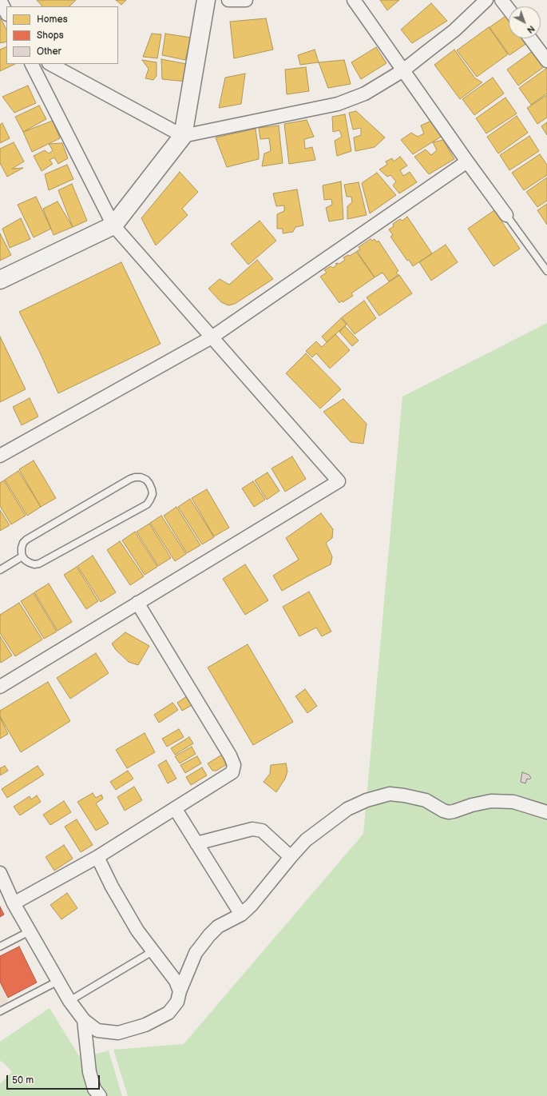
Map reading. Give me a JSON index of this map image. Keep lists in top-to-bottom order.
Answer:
{
  "legend": ["Homes", "Shops", "Other"],
  "scale_bar": "50 m",
  "north": "bottom right"
}
